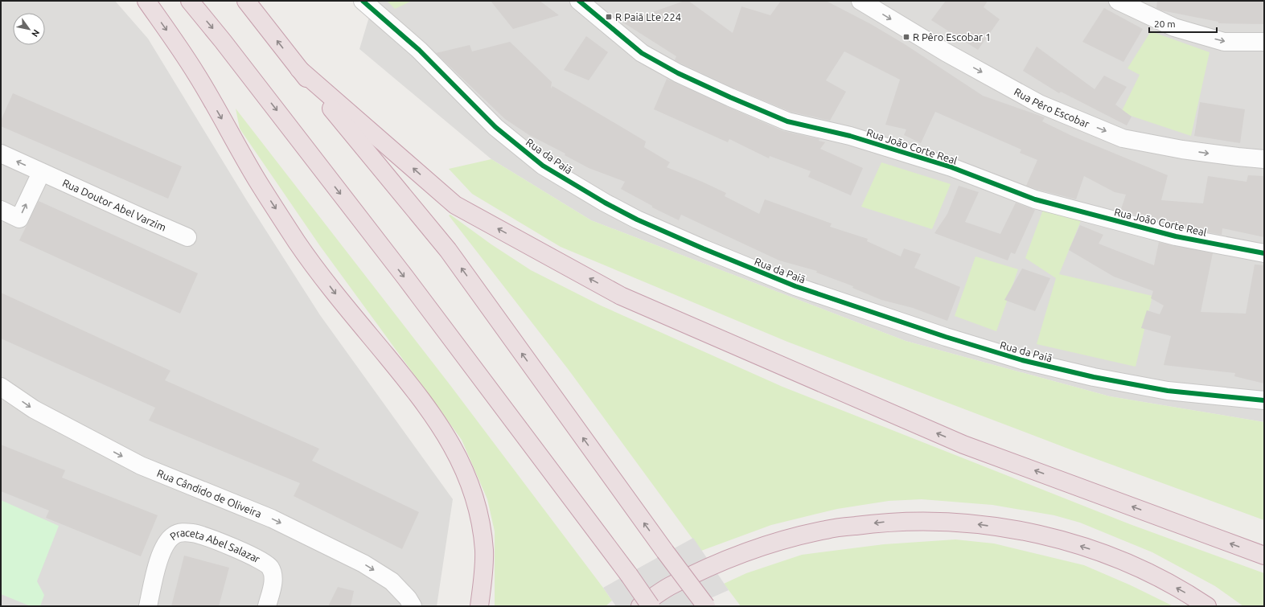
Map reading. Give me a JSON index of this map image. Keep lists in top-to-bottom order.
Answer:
{
  "streets": {
    "street": [
      "Rua Pêro Escobar",
      "Rua João Corte Real",
      "Rua da Paiã",
      "Rua Doutor Abel Varzim",
      "Rua Cândido de Oliveira",
      "Praceta Abel Salazar"
    ]
  },
  "one_way": ["Rua Cândido de Oliveira"],
  "places": {
    "transit": ["R Paiã Lte 224", "R Pêro Escobar 1"]
  },
  "scale_bar": "20 m",
  "north": "bottom right"
}
